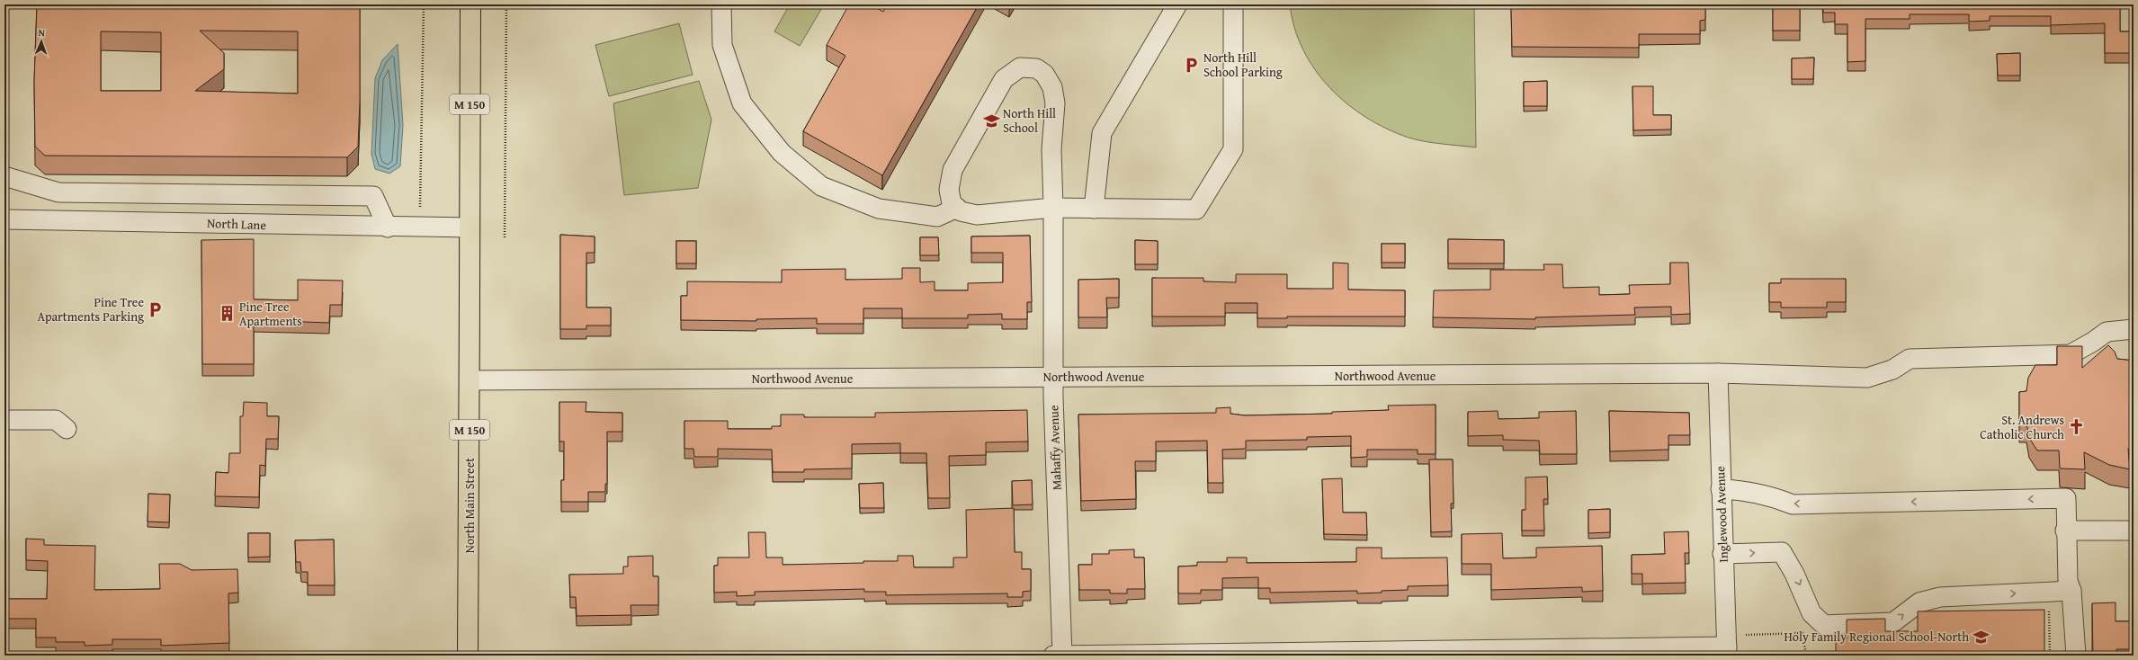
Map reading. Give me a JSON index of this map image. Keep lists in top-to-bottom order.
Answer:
{
  "streets": {
    "main road": ["M 150", "North Main Street"],
    "street": [
      "North Lane",
      "Northwood Avenue",
      "Mahaffy Avenue",
      "Inglewood Avenue"
    ]
  },
  "crossings": [
    ["North Lane", "North Main Street"],
    ["Northwood Avenue", "Mahaffy Avenue"],
    ["Northwood Avenue", "North Main Street"],
    ["Northwood Avenue", "Inglewood Avenue"]
  ],
  "places": {
    "parking": ["North Hill School Parking", "Pine Tree Apartments Parking"],
    "school or university": ["North Hill School", "Holy Family Regional School-North"],
    "building": ["Pine Tree Apartments"],
    "church": ["St. Andrews Catholic Church"]
  },
  "north": "top"
}
